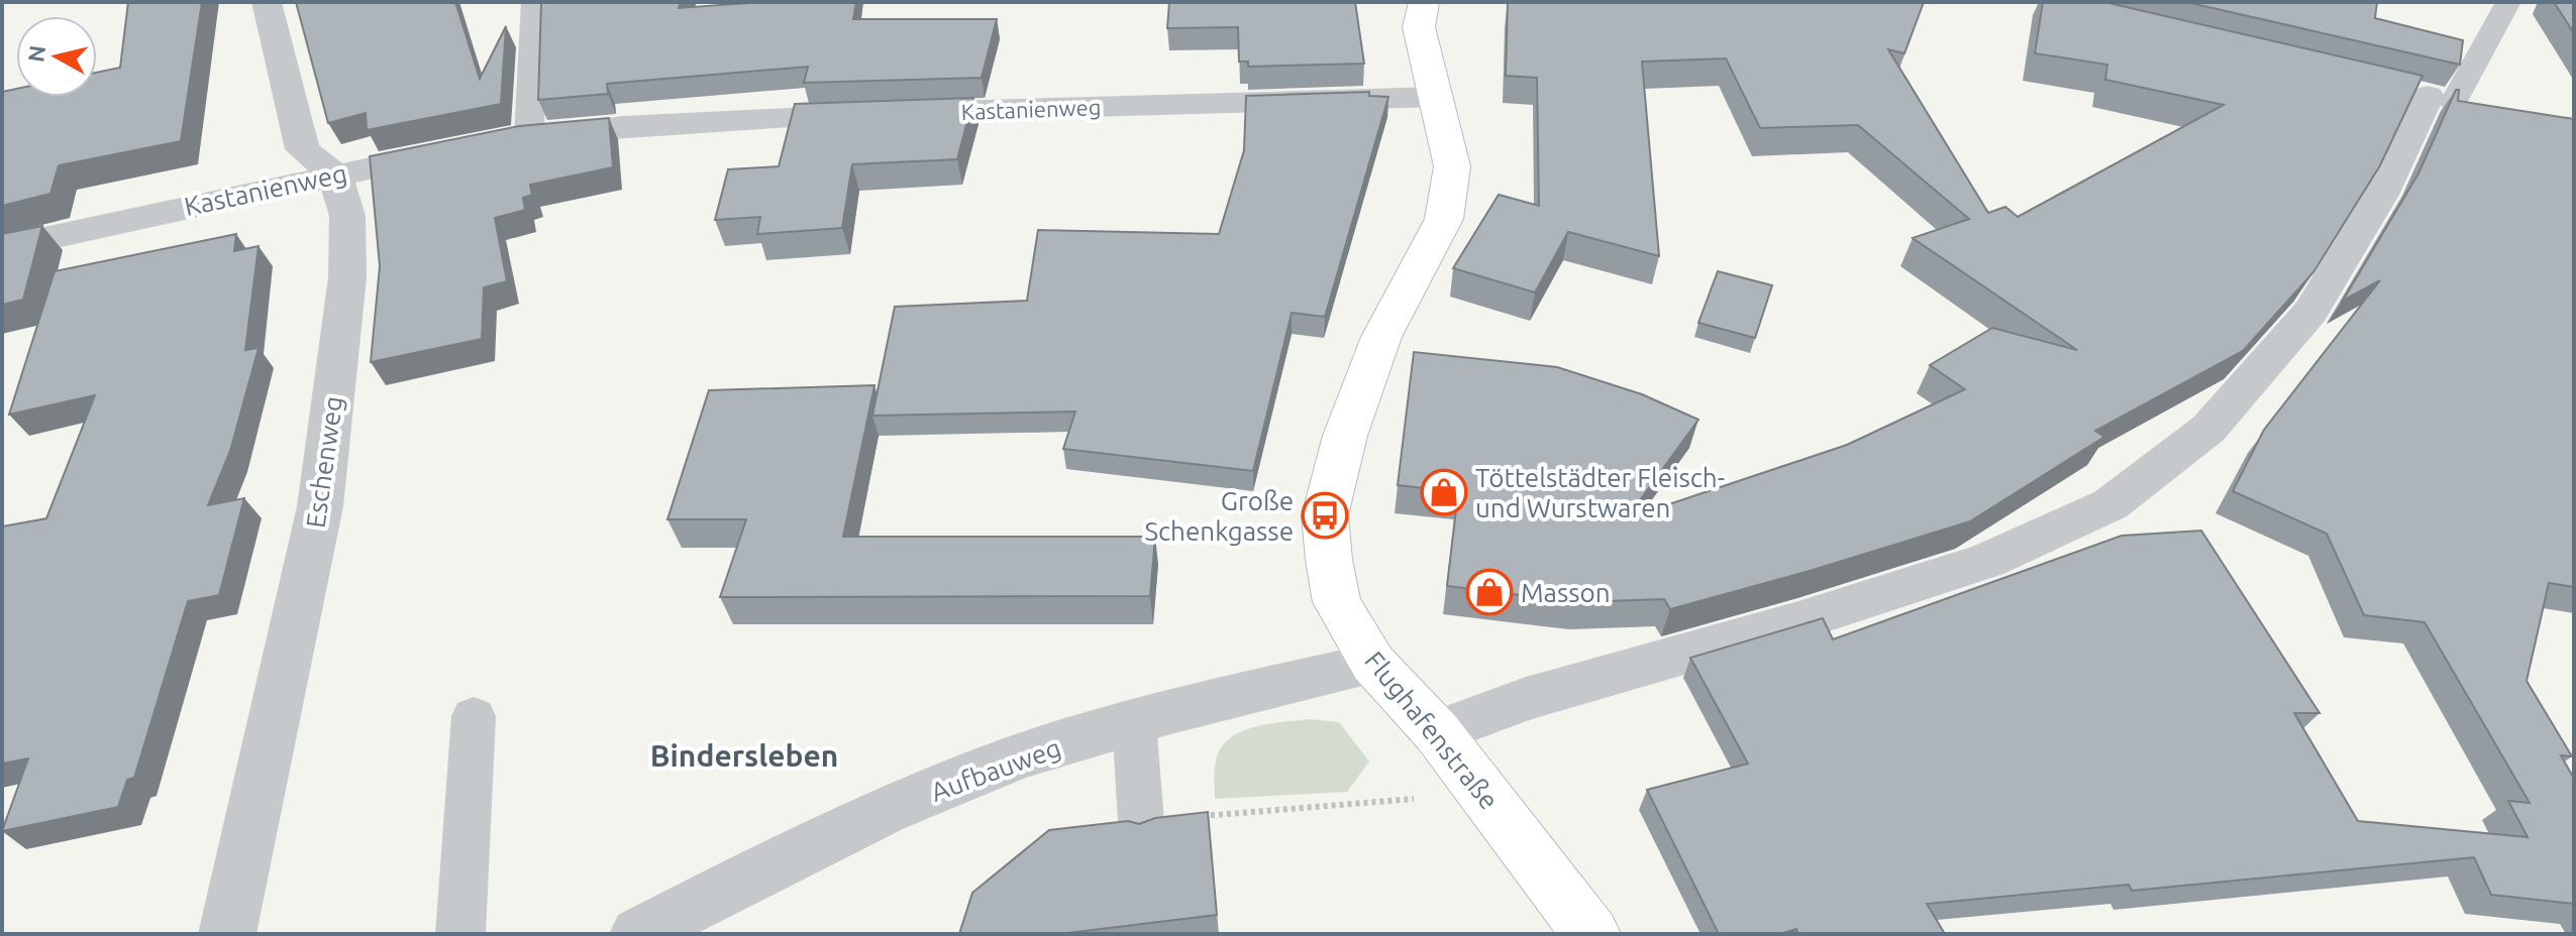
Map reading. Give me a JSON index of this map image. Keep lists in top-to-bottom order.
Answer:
{
  "streets": {
    "street": [
      "Kastanienweg",
      "Eschenweg",
      "Flughafenstraße",
      "Aufbauweg"
    ]
  },
  "crossings": [
    ["Kastanienweg", "Eschenweg"],
    ["Kastanienweg", "Flughafenstraße"],
    ["Flughafenstraße", "Aufbauweg"]
  ],
  "districts": ["Bindersleben"],
  "places": {
    "shop": ["Töttelstädter Fleisch- und Wurstwaren", "Masson"],
    "bus stop": ["Große Schenkgasse"]
  },
  "north": "left"
}
